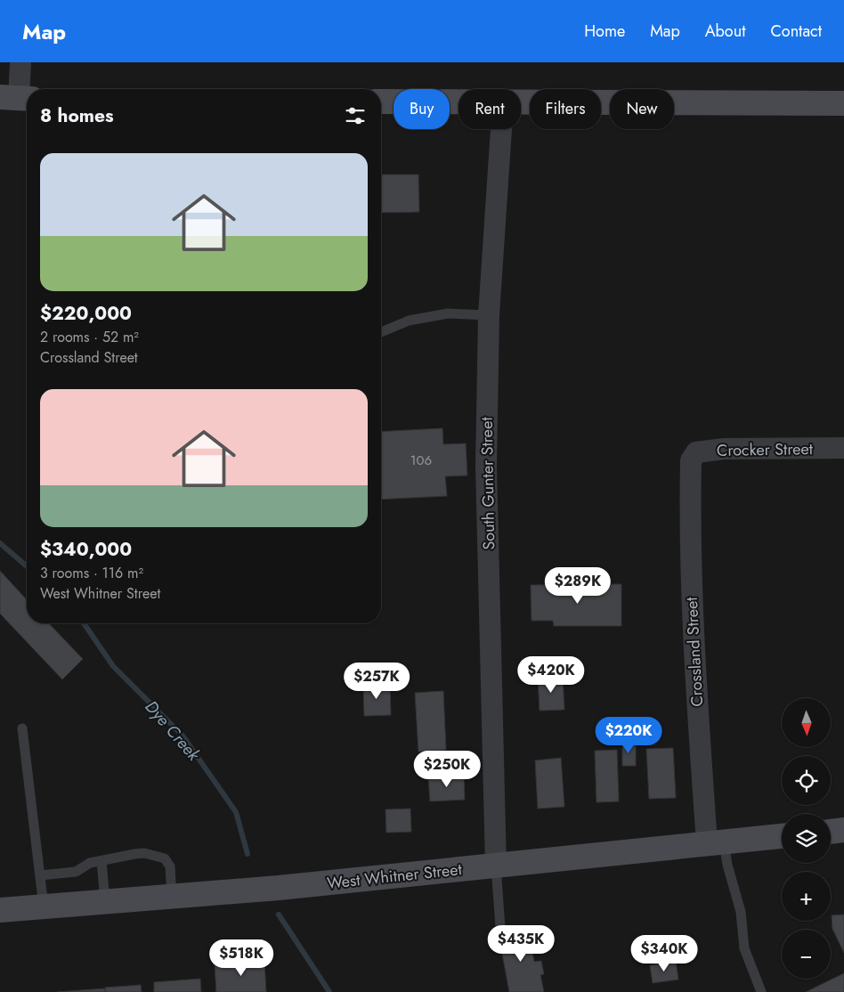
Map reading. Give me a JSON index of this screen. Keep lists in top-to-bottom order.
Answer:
{
  "streets": {
    "main road": ["West Whitner Street"],
    "street": ["Crocker Street", "South Gunter Street", "Crossland Street"]
  },
  "crossings": [
    ["Crocker Street", "Crossland Street"],
    ["South Gunter Street", "West Whitner Street"],
    ["Crossland Street", "West Whitner Street"]
  ],
  "water": ["Dye Creek"],
  "house_numbers": ["106"],
  "north": "bottom",
  "page": {
    "header": "Map",
    "nav": [
      "Home",
      "Map",
      "About",
      "Contact"
    ],
    "chip": [
      "Buy",
      "Rent",
      "Filters",
      "New"
    ],
    "heading": "8 homes",
    "list": [
      {
        "name": "$220,000",
        "note": "2 rooms · 52 m² · Crossland Street"
      },
      {
        "name": "$340,000",
        "note": "3 rooms · 116 m² · West Whitner Street"
      }
    ],
    "price": [
      "$289K",
      "$420K",
      "$257K",
      "$220K",
      "$250K",
      "$435K",
      "$340K",
      "$518K"
    ],
    "map_buttons": ["+", "−"]
  }
}
